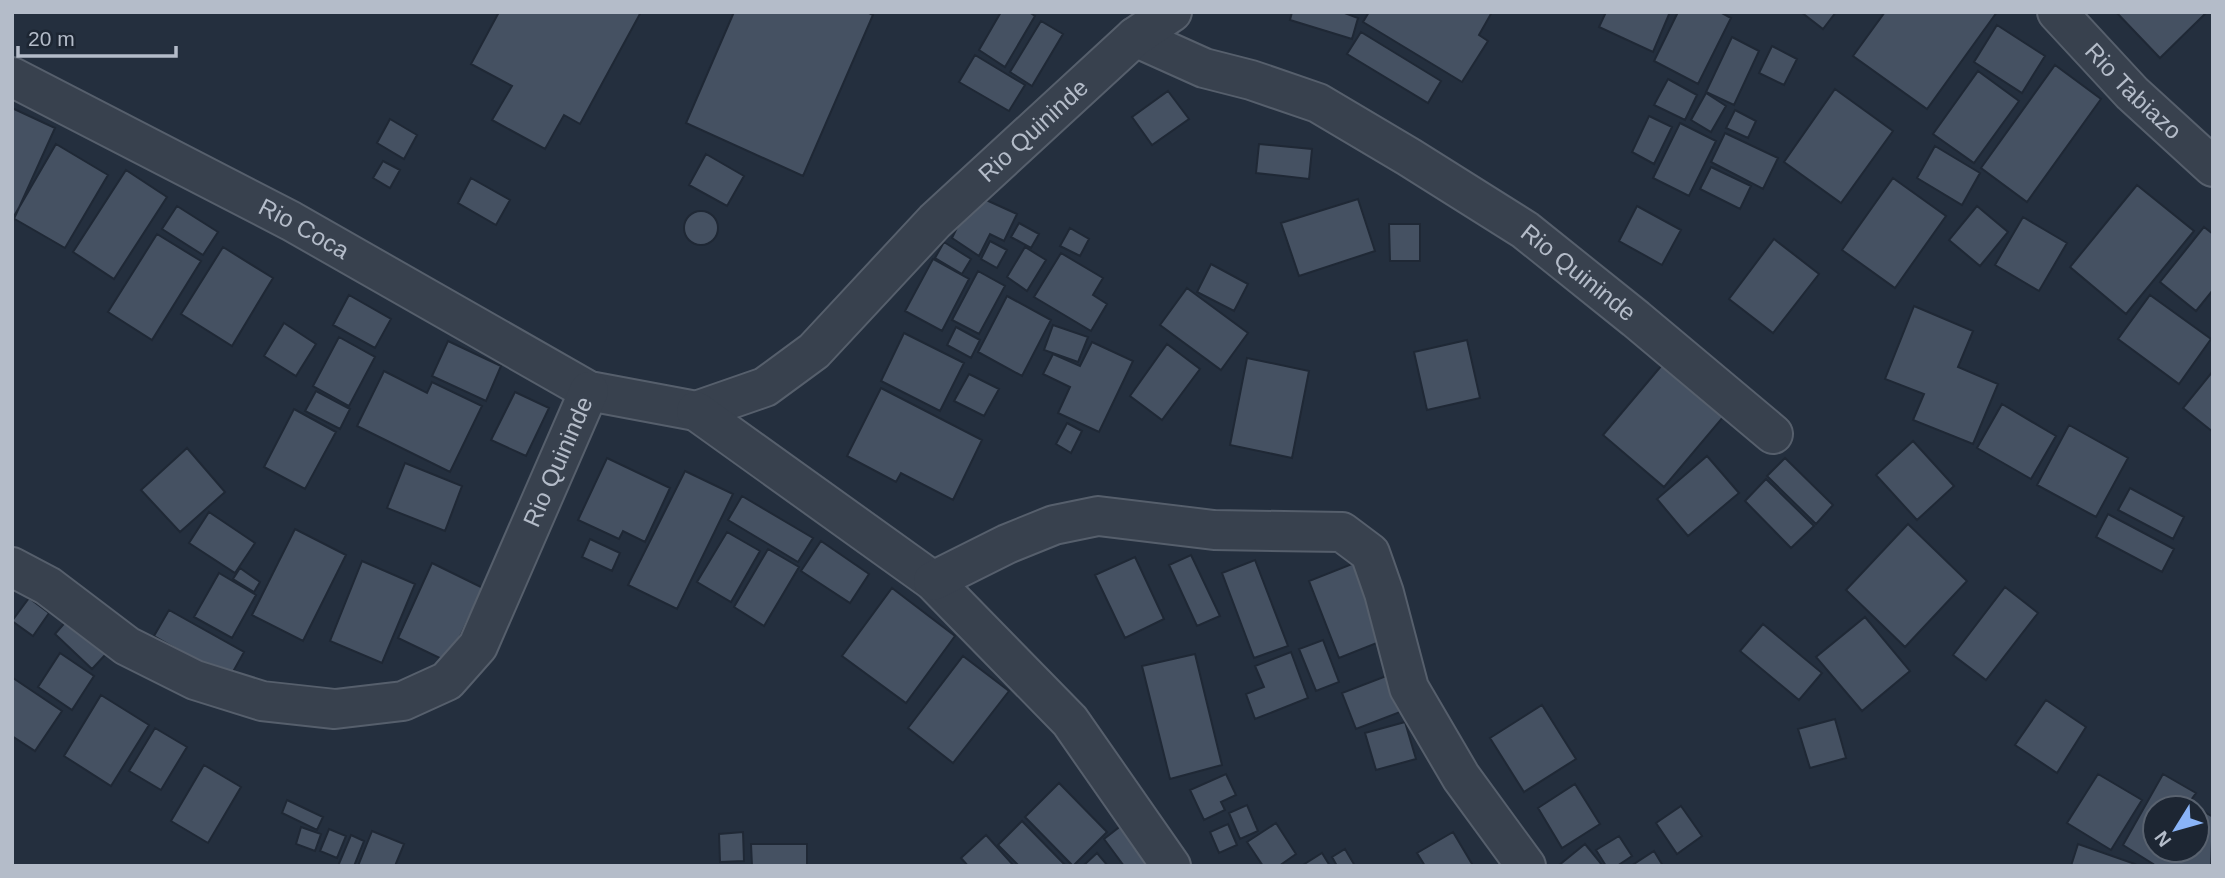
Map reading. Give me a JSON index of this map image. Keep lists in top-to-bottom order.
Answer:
{
  "streets": {
    "street": ["Rio Tabiazo", "Rio Quininde", "Rio Coca"]
  },
  "crossings": [
    ["Rio Quininde", "Rio Coca"]
  ],
  "scale_bar": "20 m",
  "north": "bottom left"
}
